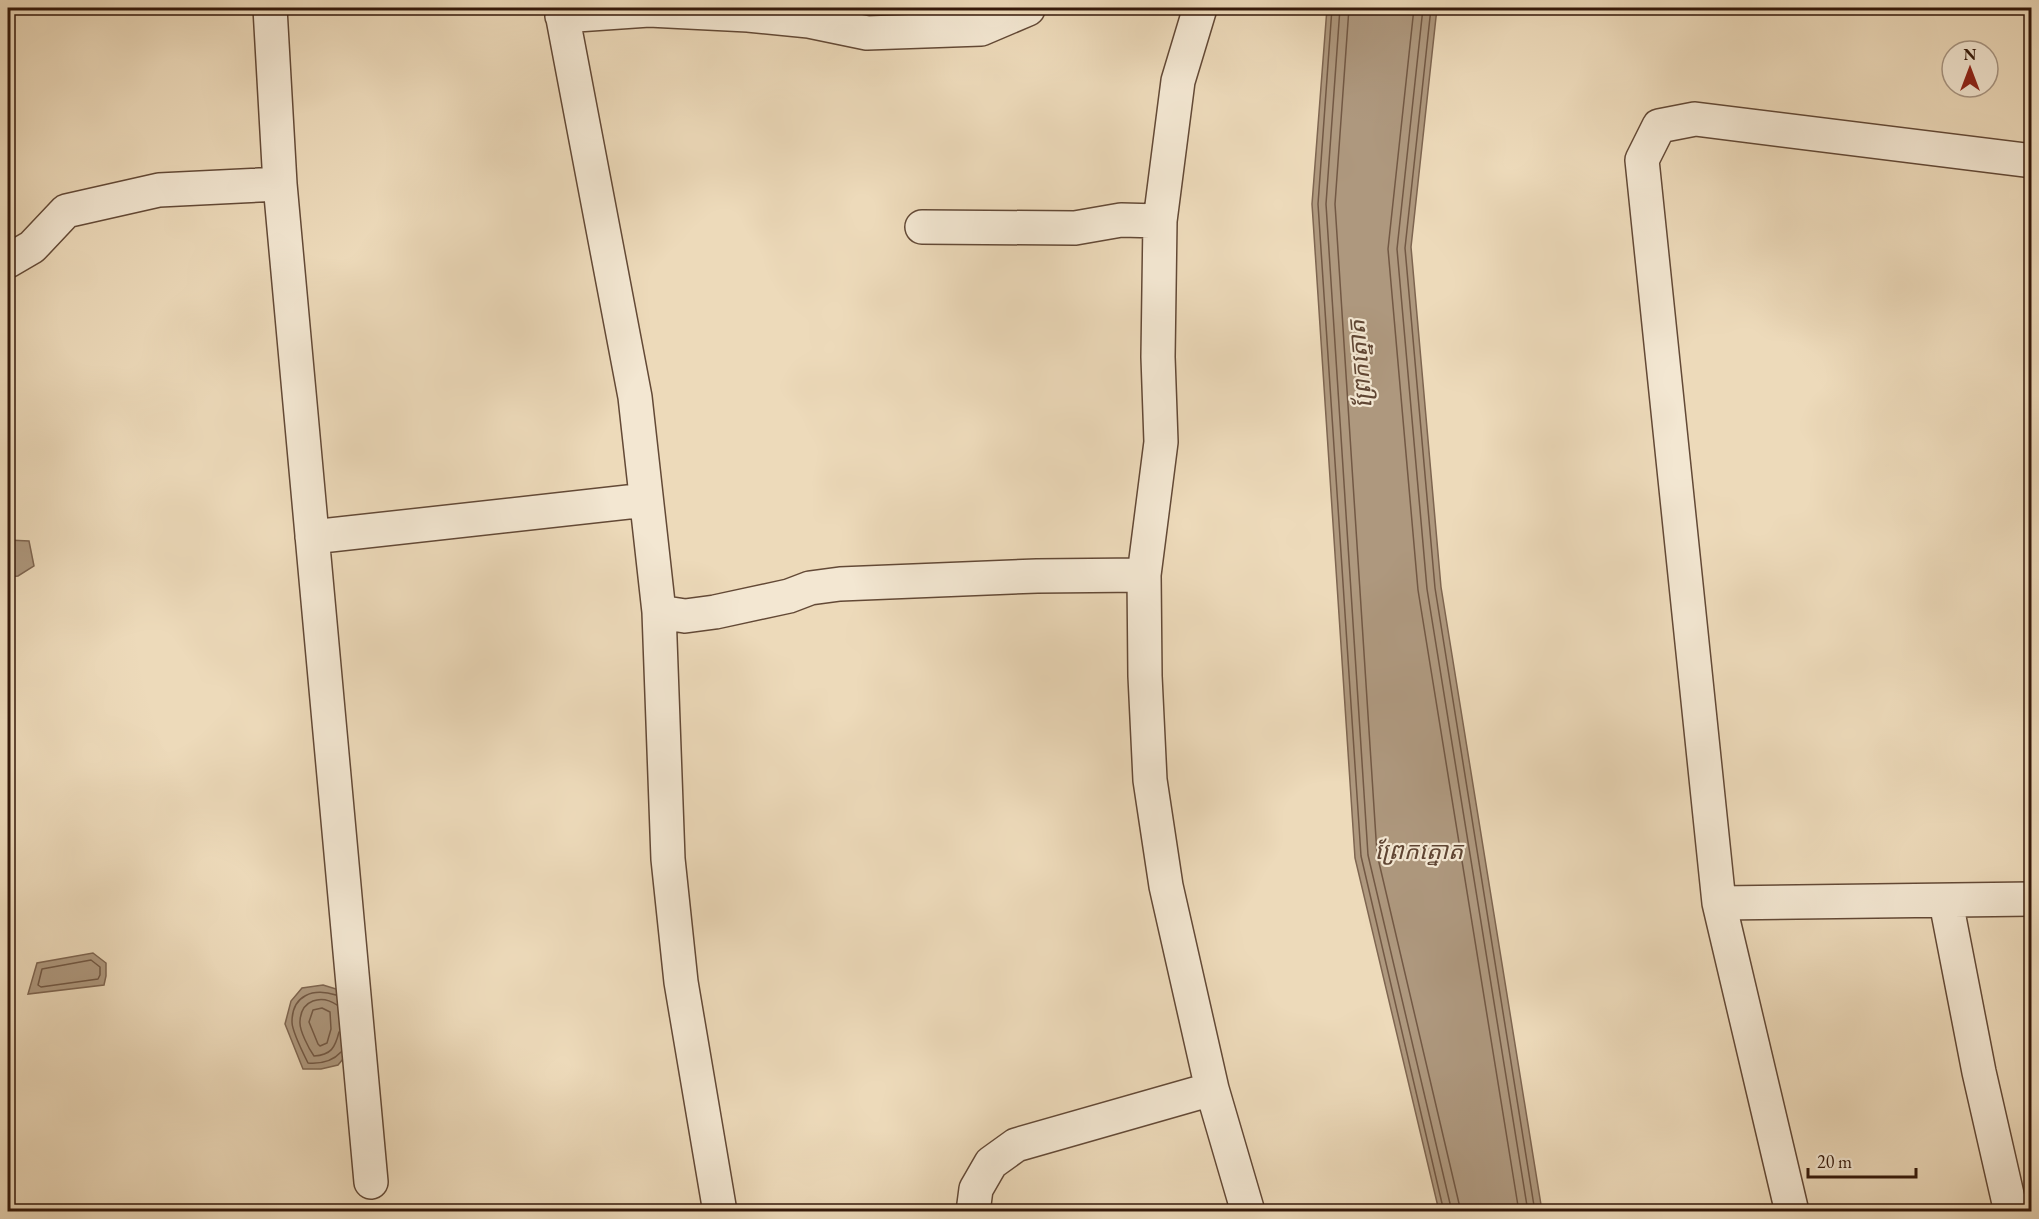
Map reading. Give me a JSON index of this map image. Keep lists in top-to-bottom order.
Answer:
{
  "water": ["ព្រែកត្នោត"],
  "scale_bar": "20 m",
  "north": "top"
}
